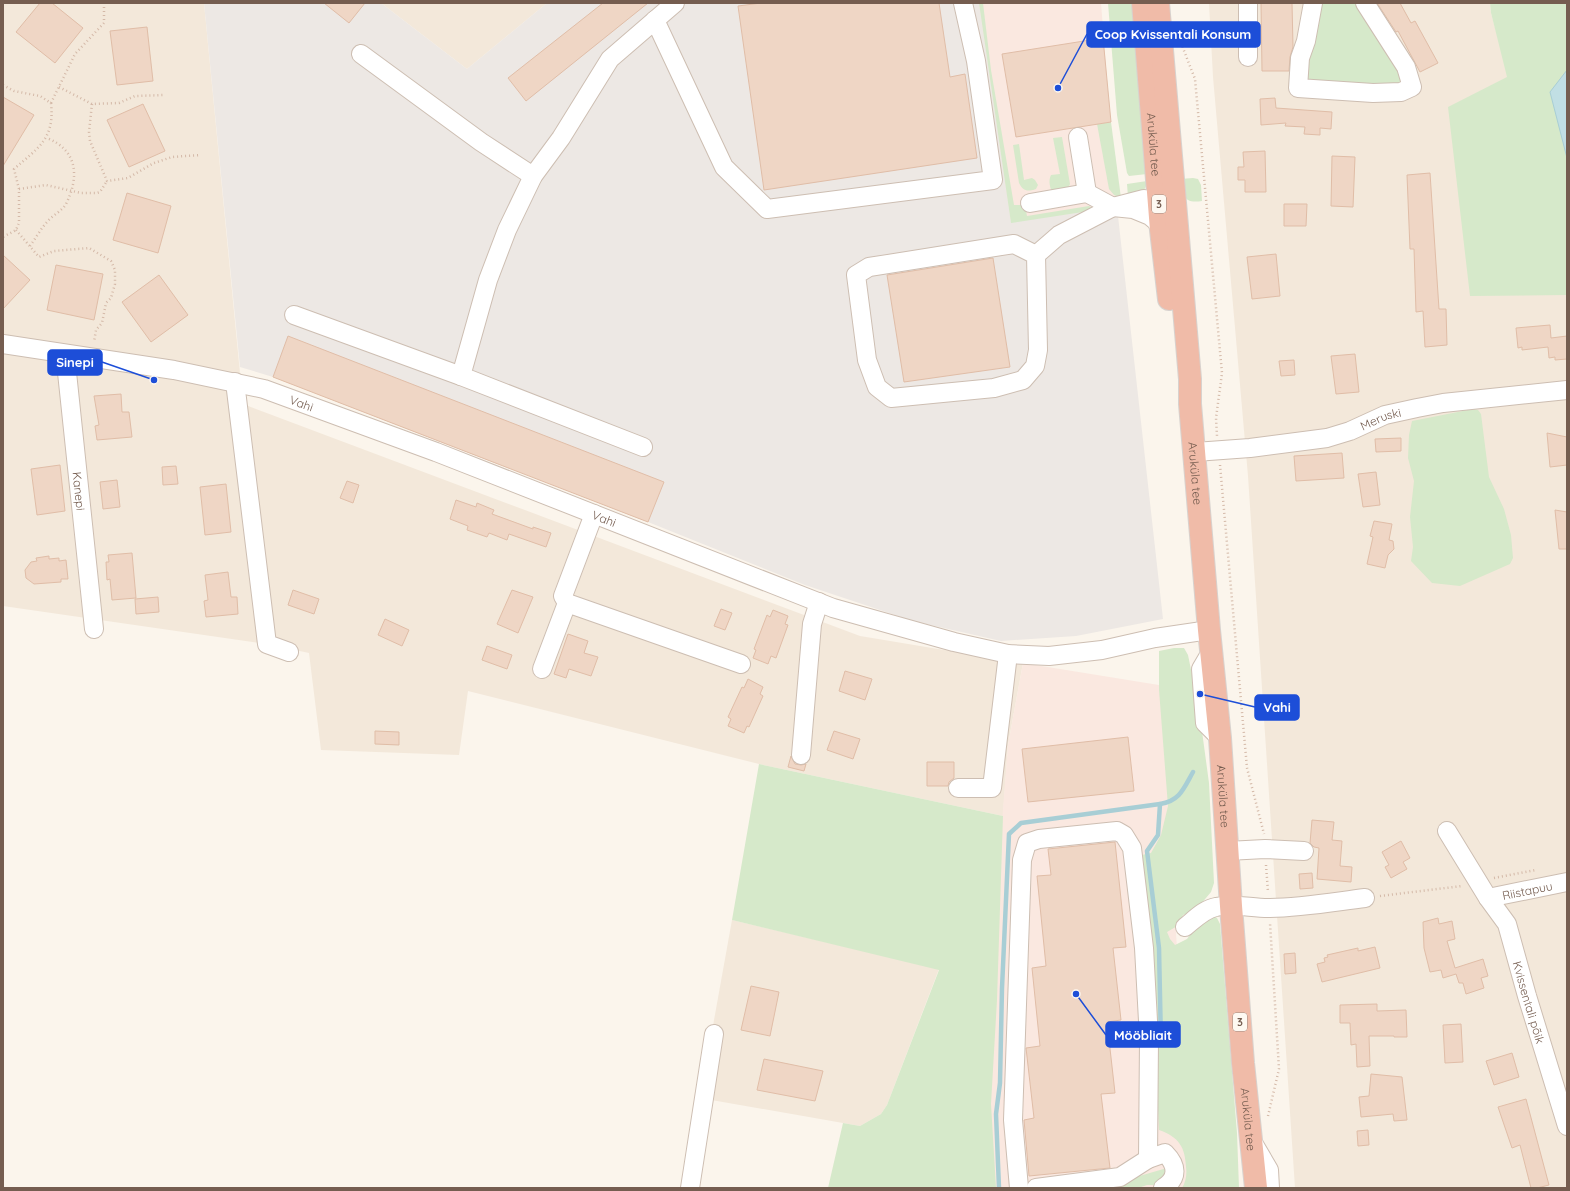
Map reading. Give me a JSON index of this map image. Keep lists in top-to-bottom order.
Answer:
{
  "streets": {
    "highway": ["Aruküla tee", "3"],
    "street": [
      "Vahi",
      "Meruski",
      "Kanepi",
      "Riistapuu",
      "Kvissentali põik"
    ]
  },
  "crossings": [
    ["Aruküla tee", "Vahi"],
    ["Aruküla tee", "Meruski"],
    ["Vahi", "Kanepi"],
    ["Riistapuu", "Kvissentali põik"]
  ],
  "places": [
    "Coop Kvissentali Konsum",
    "Sinepi",
    "Vahi",
    "Mööbliait"
  ]
}
